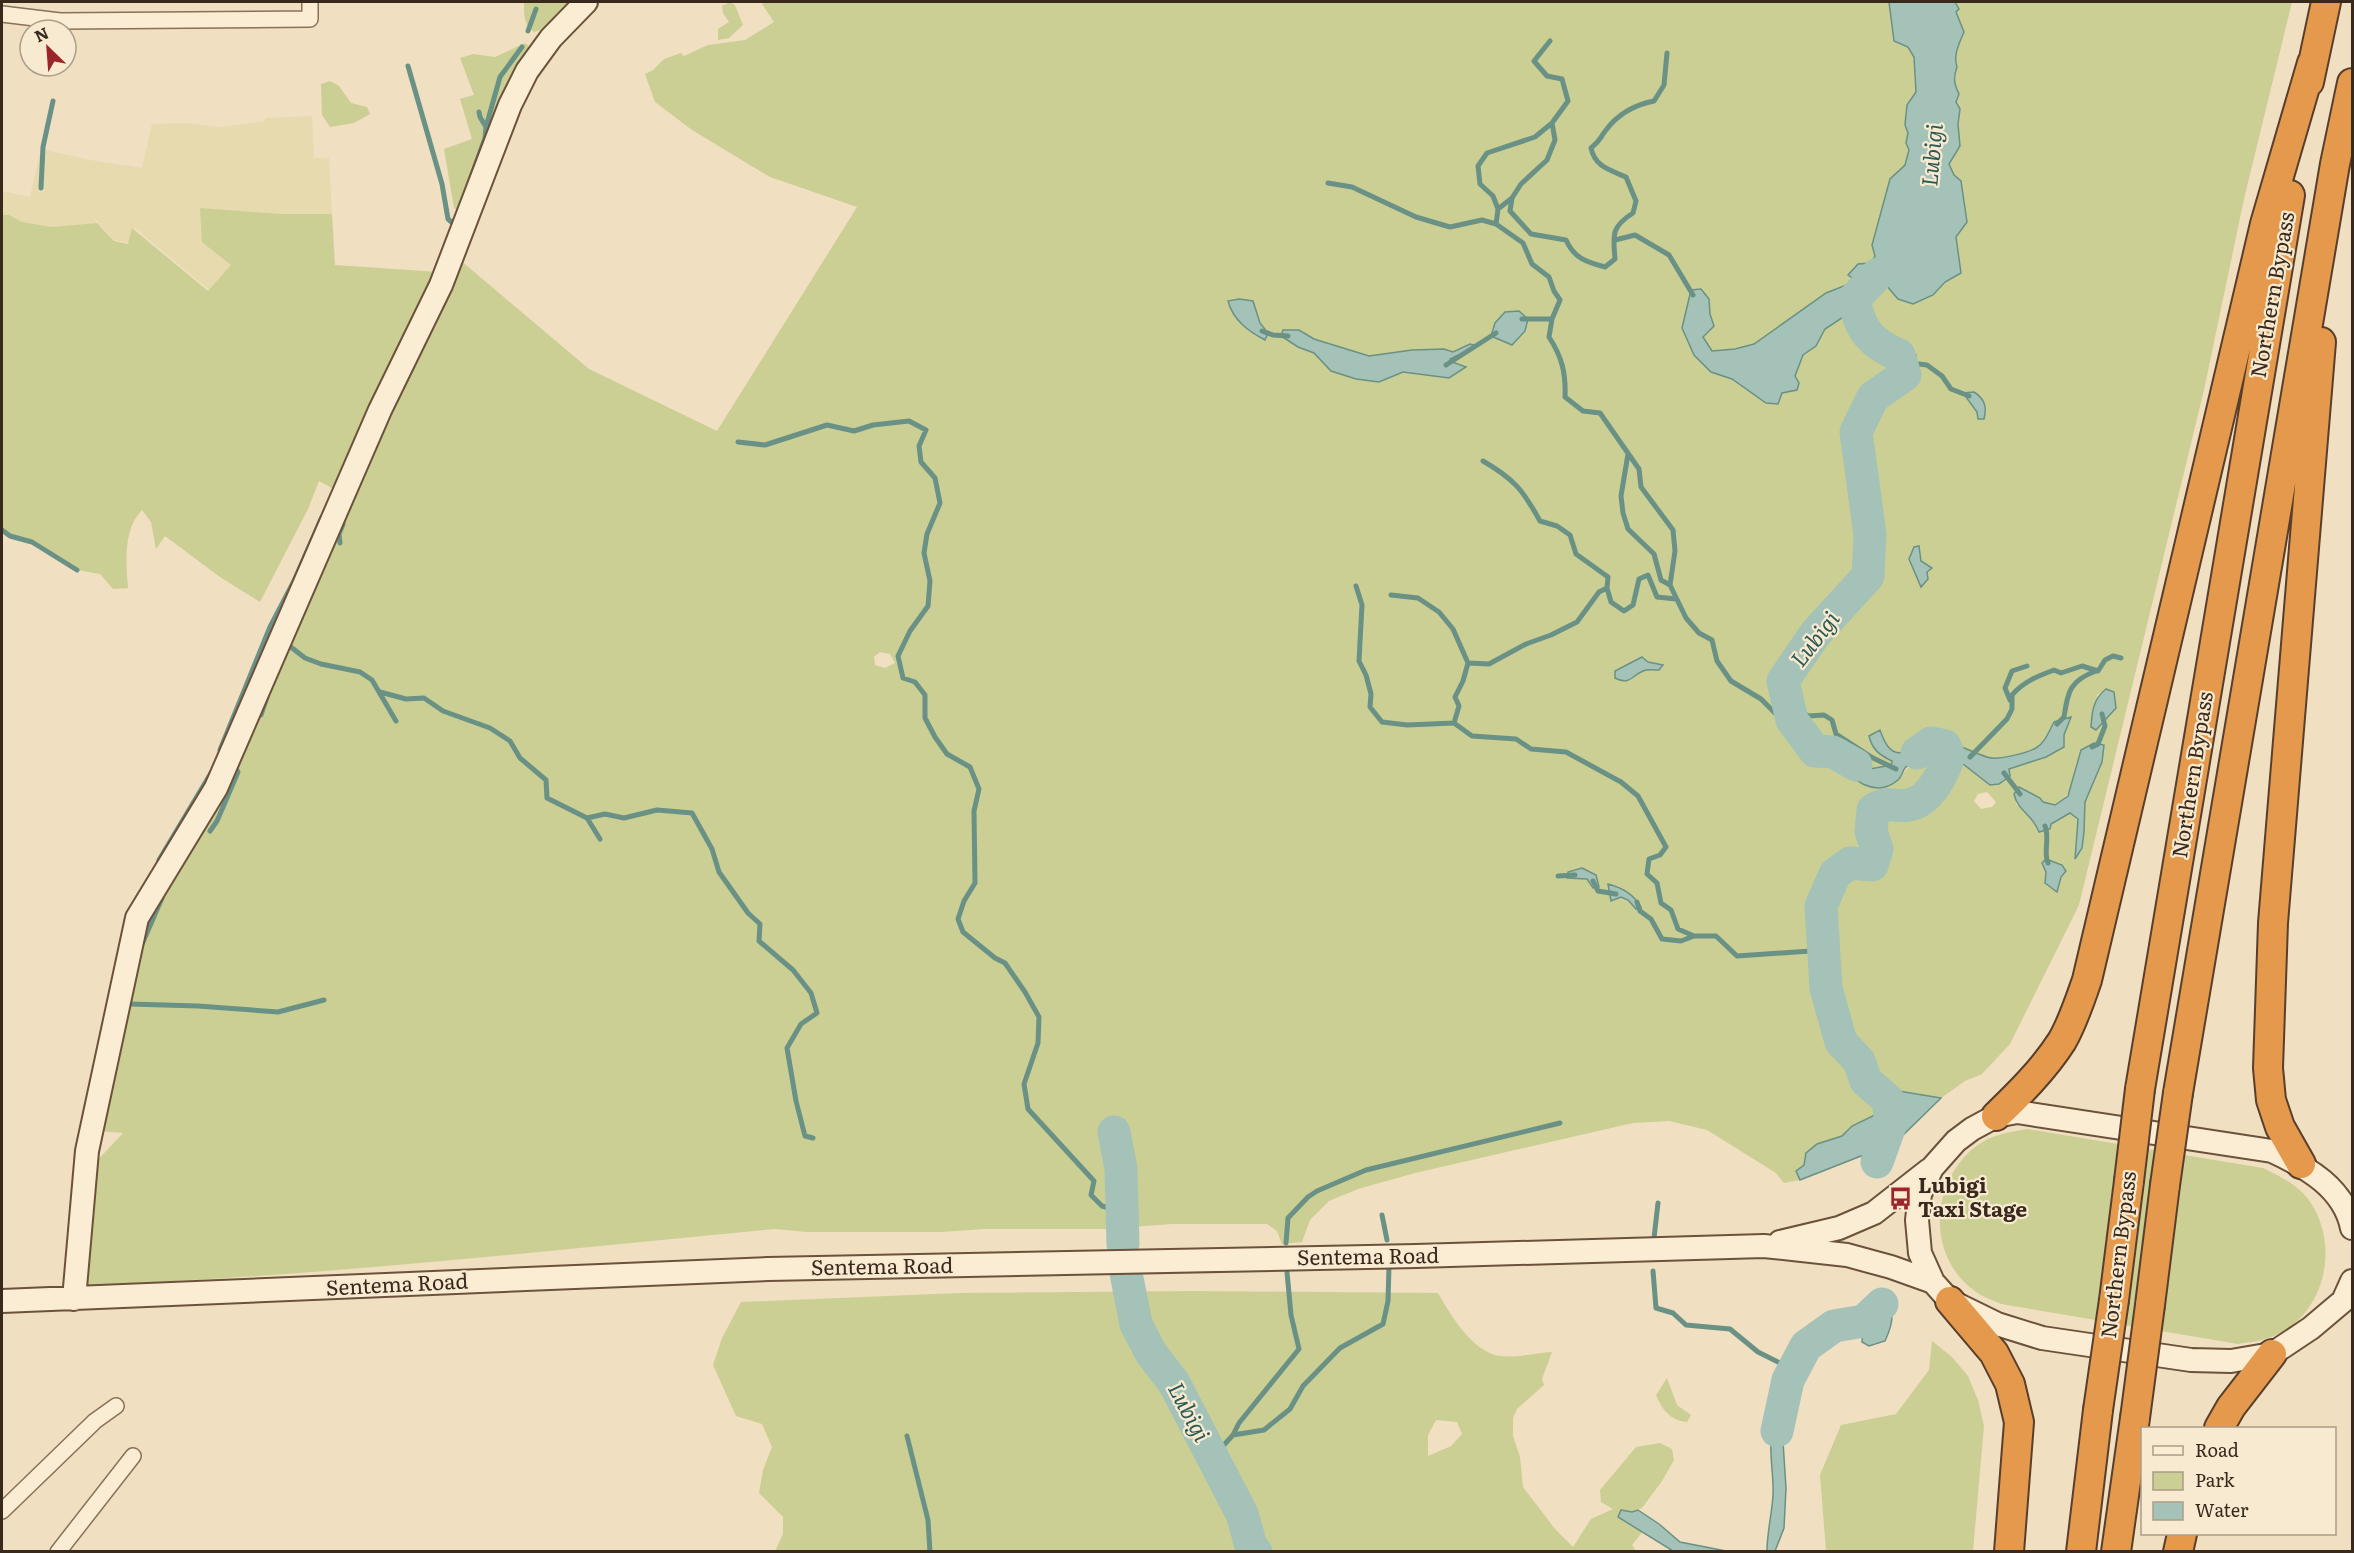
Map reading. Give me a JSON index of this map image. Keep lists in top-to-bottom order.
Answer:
{
  "streets": {
    "highway": ["Northern Bypass"],
    "main road": ["Sentema Road"]
  },
  "water": ["Lubigi"],
  "places": {
    "bus stop": ["Lubigi Taxi Stage"]
  },
  "legend": ["Road", "Park", "Water"],
  "north": "top left"
}
